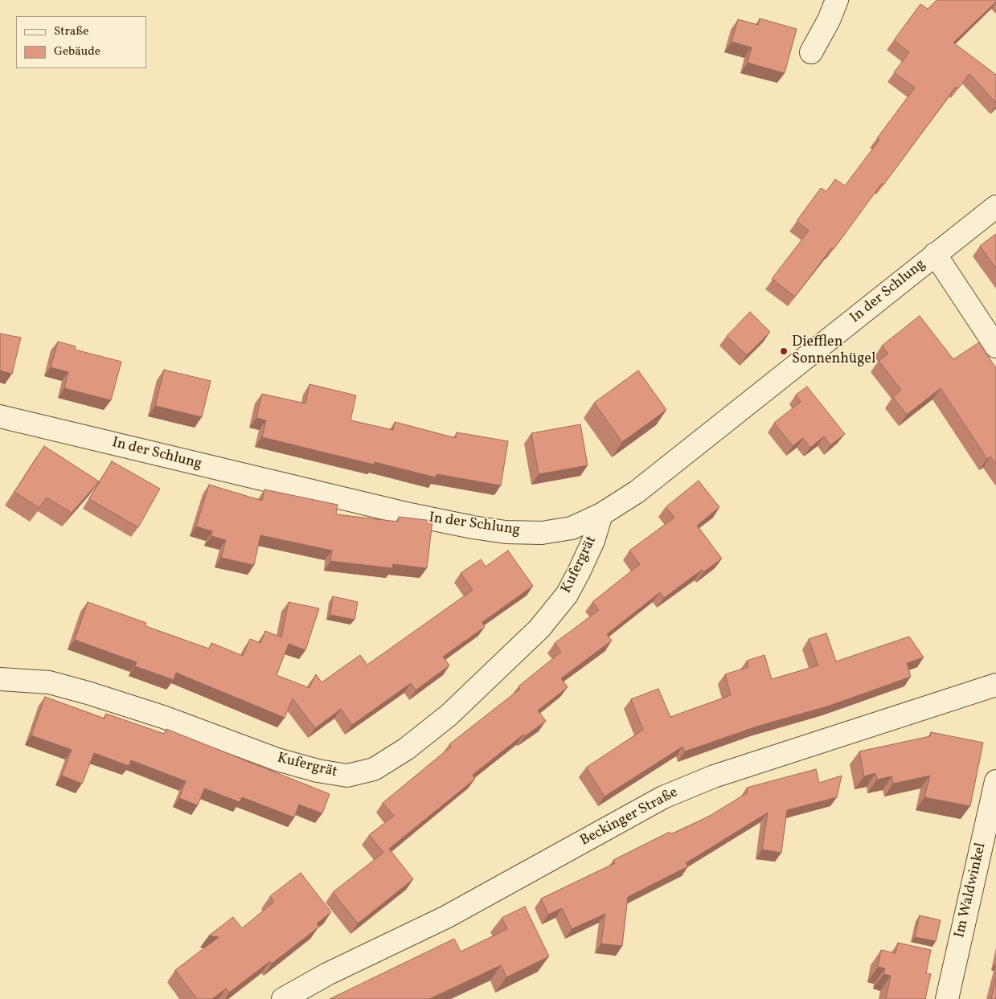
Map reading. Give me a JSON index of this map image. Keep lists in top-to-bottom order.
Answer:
{
  "streets": {
    "street": [
      "In der Schlung",
      "Kufergrät",
      "Beckinger Straße",
      "Im Waldwinkel"
    ]
  },
  "crossings": [
    ["In der Schlung", "Kufergrät"]
  ],
  "places": ["Diefflen Sonnenhügel"],
  "legend": ["Straße", "Gebäude"]
}
